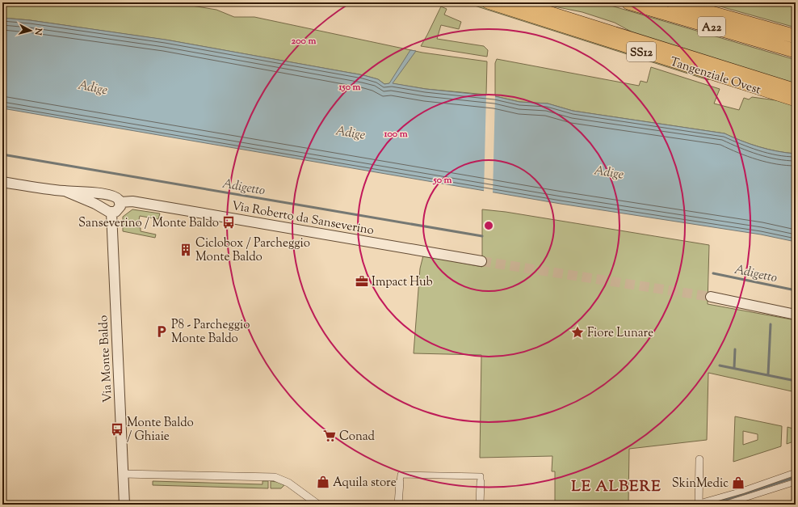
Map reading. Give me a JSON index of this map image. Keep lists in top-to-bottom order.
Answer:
{
  "streets": {
    "highway": ["A22", "SS12", "Tangenziale Ovest"],
    "street": ["Via Roberto da Sanseverino", "Via Monte Baldo"]
  },
  "crossings": [
    ["Via Roberto da Sanseverino", "Via Monte Baldo"]
  ],
  "districts": ["LE ALBERE"],
  "water": ["Adige", "Adigetto"],
  "places": {
    "bus stop": ["Sanseverino / Monte Baldo", "Monte Baldo / Ghiaie"],
    "building": ["Ciclobox / Parcheggio Monte Baldo"],
    "office": ["Impact Hub"],
    "parking": ["P8 - Parcheggio Monte Baldo"],
    "place": ["Fiore Lunare"],
    "supermarket": ["Conad"],
    "shop": ["Aquila store", "SkinMedic"]
  },
  "north": "right",
  "rings": [
    "200 m",
    "150 m",
    "100 m",
    "50 m"
  ]
}
